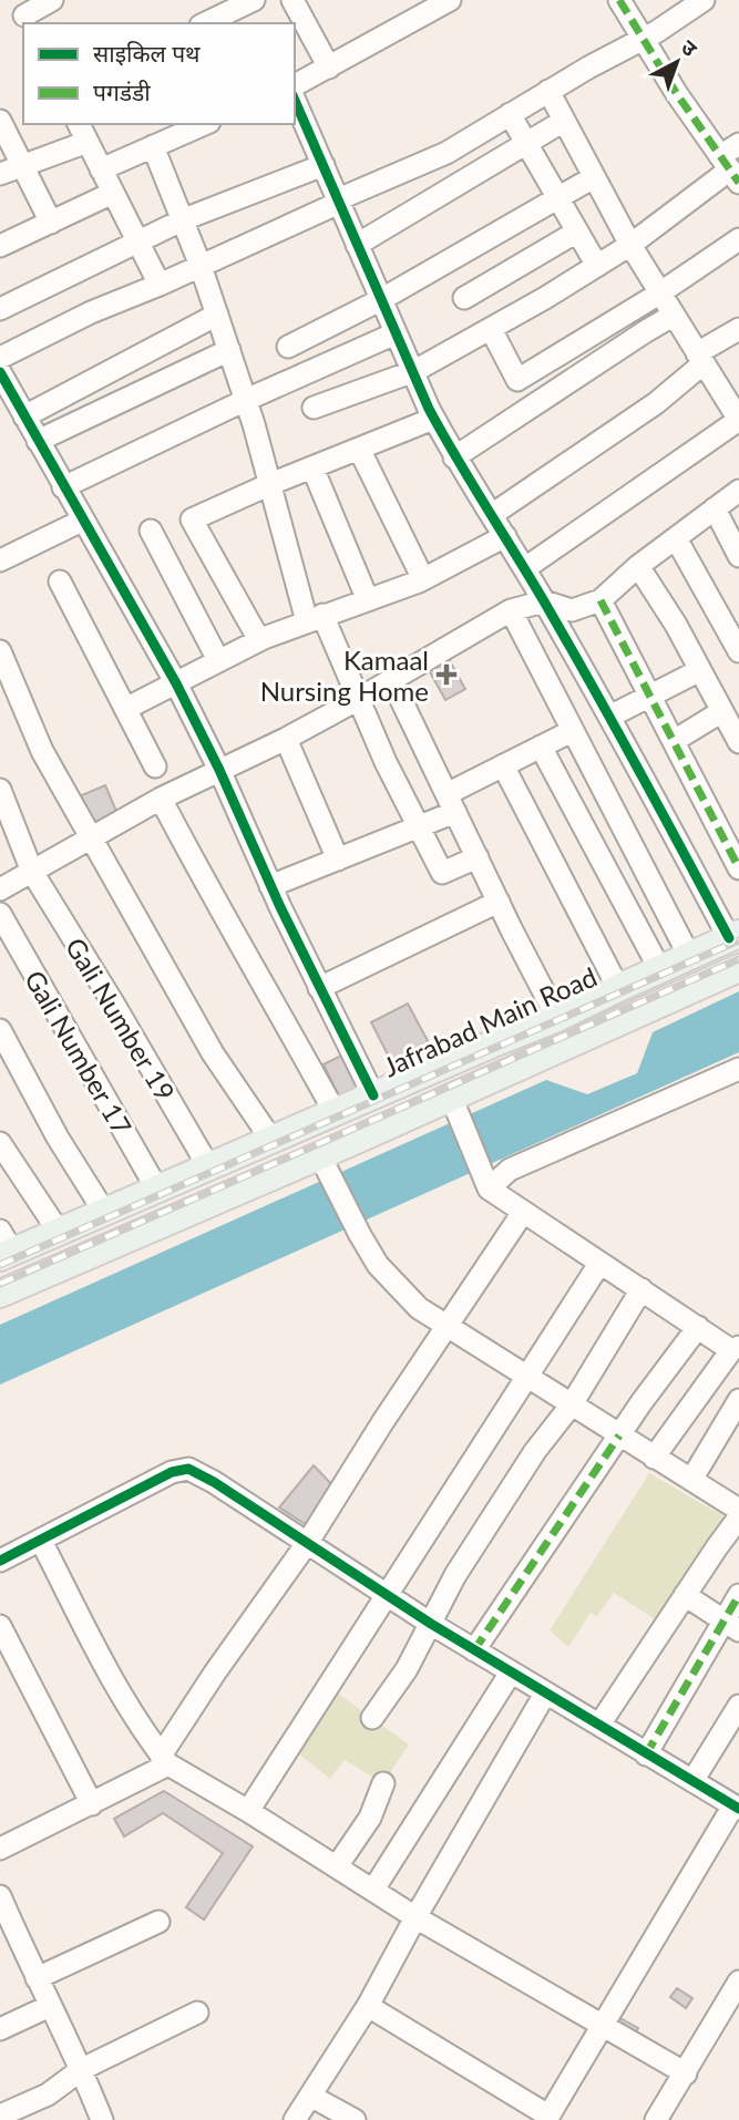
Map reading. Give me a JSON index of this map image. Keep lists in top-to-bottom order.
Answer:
{
  "streets": {
    "main road": ["Jafrabad Main Road"],
    "street": ["Gali Number 19", "Gali Number 17"]
  },
  "crossings": [
    ["Gali Number 19", "Jafrabad Main Road"],
    ["Jafrabad Main Road", "Gali Number 17"]
  ],
  "places": {
    "health": ["Kamaal Nursing Home"]
  },
  "legend": ["साइकिल पथ", "पगडंडी"],
  "north": "top right"
}
